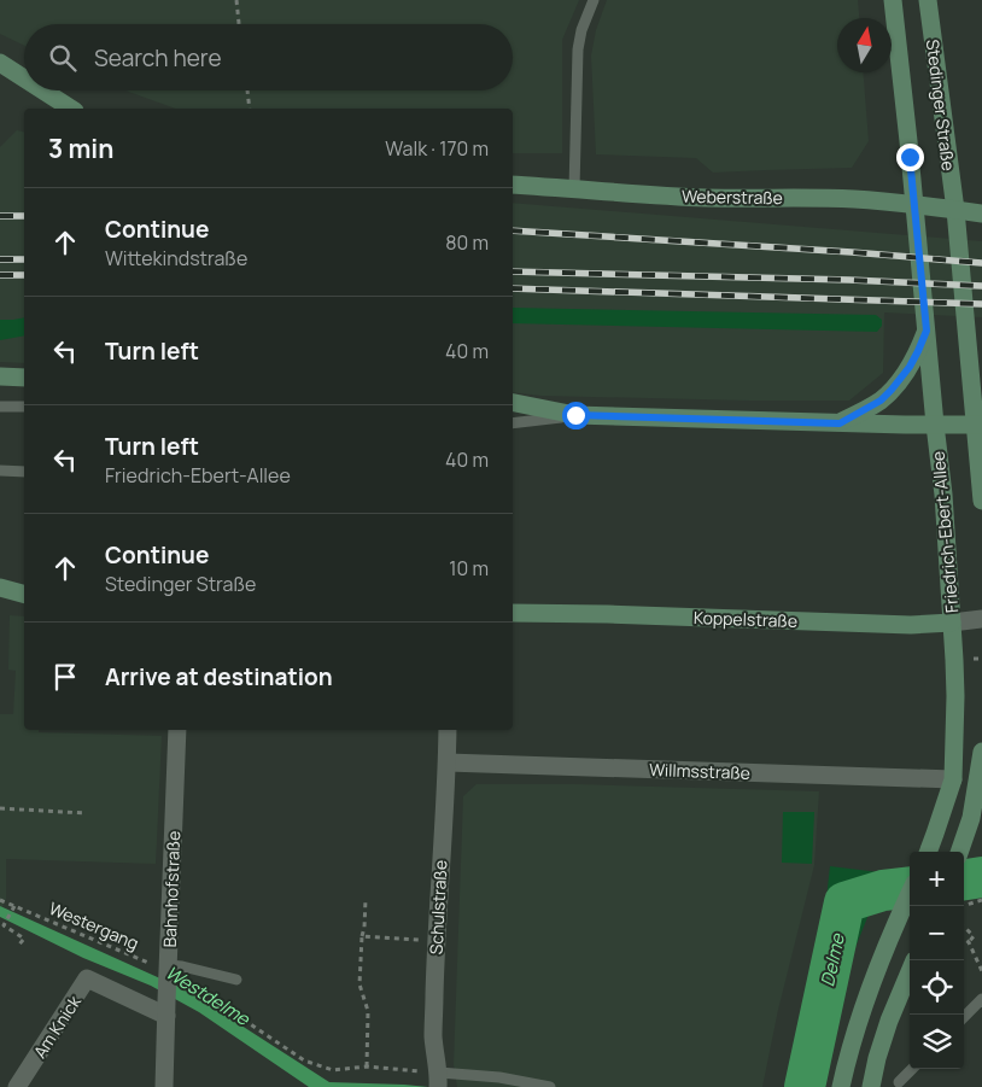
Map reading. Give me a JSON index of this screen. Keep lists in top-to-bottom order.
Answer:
{
  "streets": {
    "main road": [
      "Stedinger Straße",
      "Weberstraße",
      "Friedrich-Ebert-Allee",
      "Koppelstraße"
    ],
    "street": [
      "Willmsstraße",
      "Bahnhofstraße",
      "Schulstraße",
      "Am Knick"
    ],
    "path": ["Westergang"]
  },
  "crossings": [
    ["Stedinger Straße", "Weberstraße"],
    ["Weberstraße", "Friedrich-Ebert-Allee"],
    ["Friedrich-Ebert-Allee", "Koppelstraße"],
    ["Friedrich-Ebert-Allee", "Willmsstraße"],
    ["Willmsstraße", "Schulstraße"],
    ["Bahnhofstraße", "Westergang"],
    ["Bahnhofstraße", "Am Knick"],
    ["Schulstraße", "Westergang"]
  ],
  "water": ["Delme", "Westdelme"],
  "north": "top",
  "page": {
    "search": "Search here",
    "heading": ["3 min", "Walk · 170 m"],
    "list": [
      ["Continue", "Wittekindstraße", "80 m"],
      ["Turn left", "40 m"],
      ["Turn left", "Friedrich-Ebert-Allee", "40 m"],
      ["Continue", "Stedinger Straße", "10 m"],
      "Arrive at destination"
    ],
    "map_buttons": ["+", "−"]
  }
}
